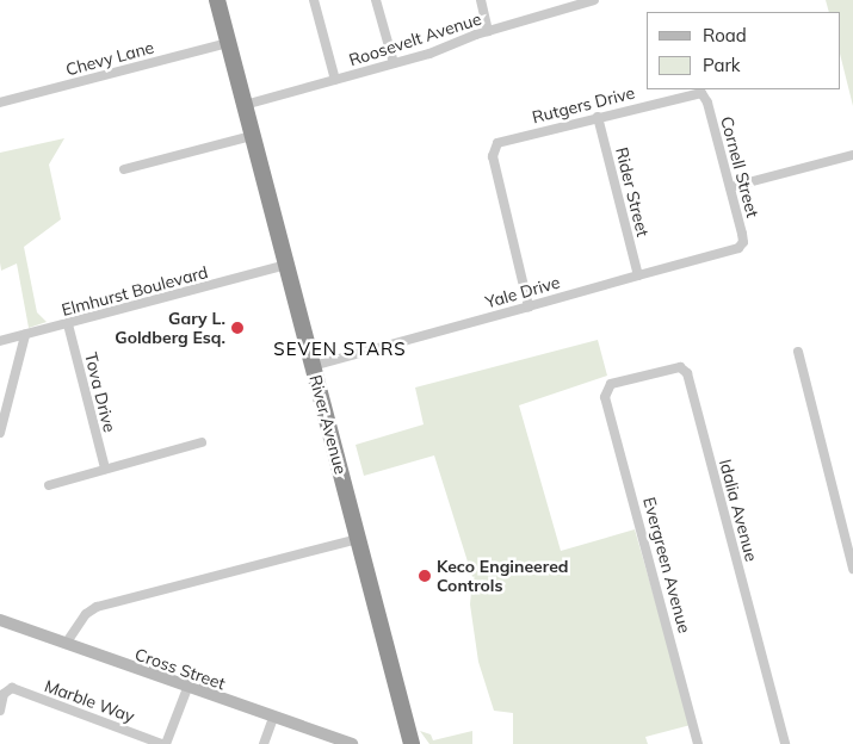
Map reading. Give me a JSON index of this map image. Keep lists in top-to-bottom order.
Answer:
{
  "streets": {
    "highway": ["River Avenue"],
    "main road": ["Cross Street"],
    "street": [
      "Roosevelt Avenue",
      "Chevy Lane",
      "Rutgers Drive",
      "Cornell Street",
      "Rider Street",
      "Elmhurst Boulevard",
      "Yale Drive",
      "Tova Drive",
      "Idalia Avenue",
      "Evergreen Avenue",
      "Marble Way"
    ]
  },
  "crossings": [
    ["Roosevelt Avenue", "River Avenue"],
    ["Chevy Lane", "River Avenue"],
    ["Rutgers Drive", "Cornell Street"],
    ["Rutgers Drive", "Rider Street"],
    ["Rutgers Drive", "Yale Drive"],
    ["Cornell Street", "Yale Drive"],
    ["Rider Street", "Yale Drive"],
    ["Elmhurst Boulevard", "Tova Drive"],
    ["Elmhurst Boulevard", "River Avenue"],
    ["Yale Drive", "River Avenue"],
    ["Idalia Avenue", "Evergreen Avenue"]
  ],
  "districts": ["SEVEN STARS"],
  "places": ["Gary L. Goldberg Esq.", "Keco Engineered Controls"],
  "legend": ["Road", "Park"]
}
